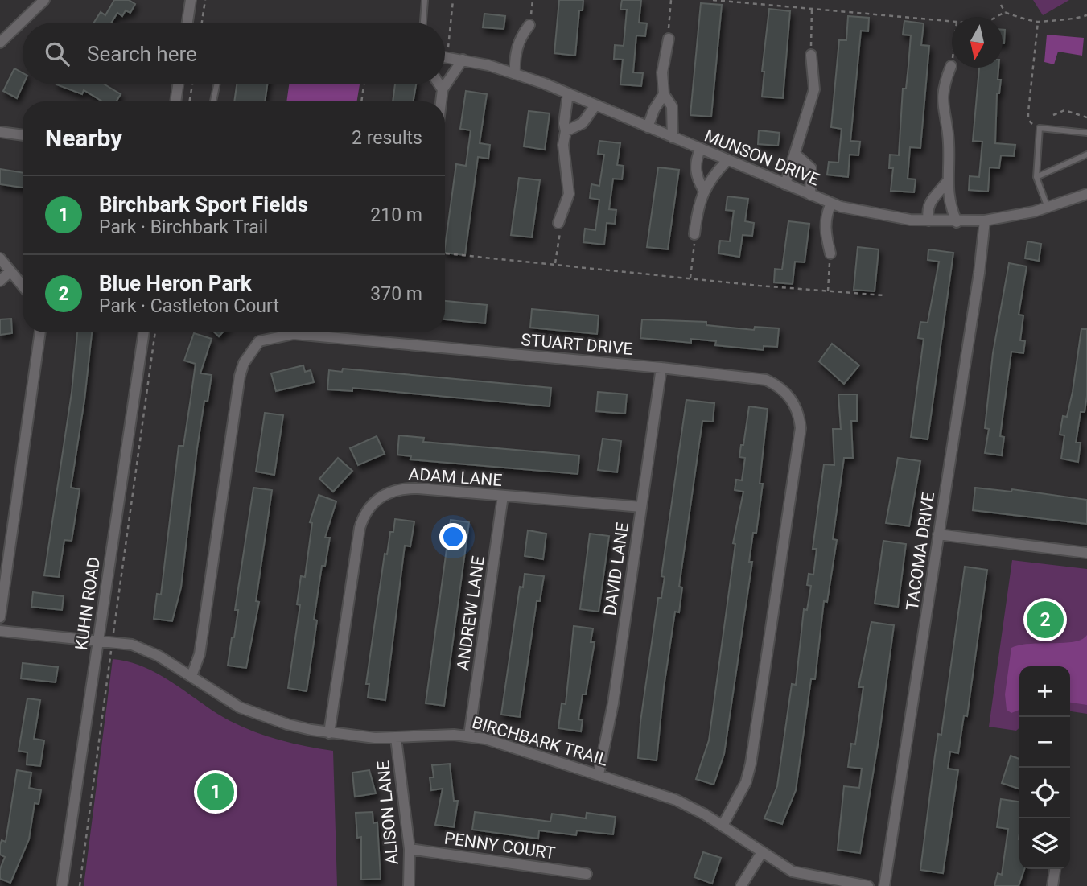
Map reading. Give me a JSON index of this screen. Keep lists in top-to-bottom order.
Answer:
{
  "streets": {
    "street": [
      "MUNSON DRIVE",
      "STUART DRIVE",
      "ADAM LANE",
      "TACOMA DRIVE",
      "DAVID LANE",
      "KUHN ROAD",
      "ANDREW LANE",
      "BIRCHBARK TRAIL",
      "ALISON LANE",
      "PENNY COURT"
    ]
  },
  "crossings": [
    ["MUNSON DRIVE", "TACOMA DRIVE"],
    ["STUART DRIVE", "DAVID LANE"],
    ["STUART DRIVE", "BIRCHBARK TRAIL"],
    ["ADAM LANE", "DAVID LANE"],
    ["ADAM LANE", "ANDREW LANE"],
    ["ADAM LANE", "BIRCHBARK TRAIL"],
    ["DAVID LANE", "BIRCHBARK TRAIL"],
    ["KUHN ROAD", "BIRCHBARK TRAIL"],
    ["ANDREW LANE", "BIRCHBARK TRAIL"],
    ["BIRCHBARK TRAIL", "ALISON LANE"],
    ["ALISON LANE", "PENNY COURT"]
  ],
  "north": "bottom",
  "page": {
    "search": "Search here",
    "heading": ["Nearby", "2 results"],
    "list": [
      {
        "mark": "1",
        "name": "Birchbark Sport Fields",
        "note": "Park · Birchbark Trail",
        "value": "210 m"
      },
      {
        "mark": "2",
        "name": "Blue Heron Park",
        "note": "Park · Castleton Court",
        "value": "370 m"
      }
    ],
    "pins": ["2", "1"],
    "map_buttons": ["+", "−"]
  }
}
